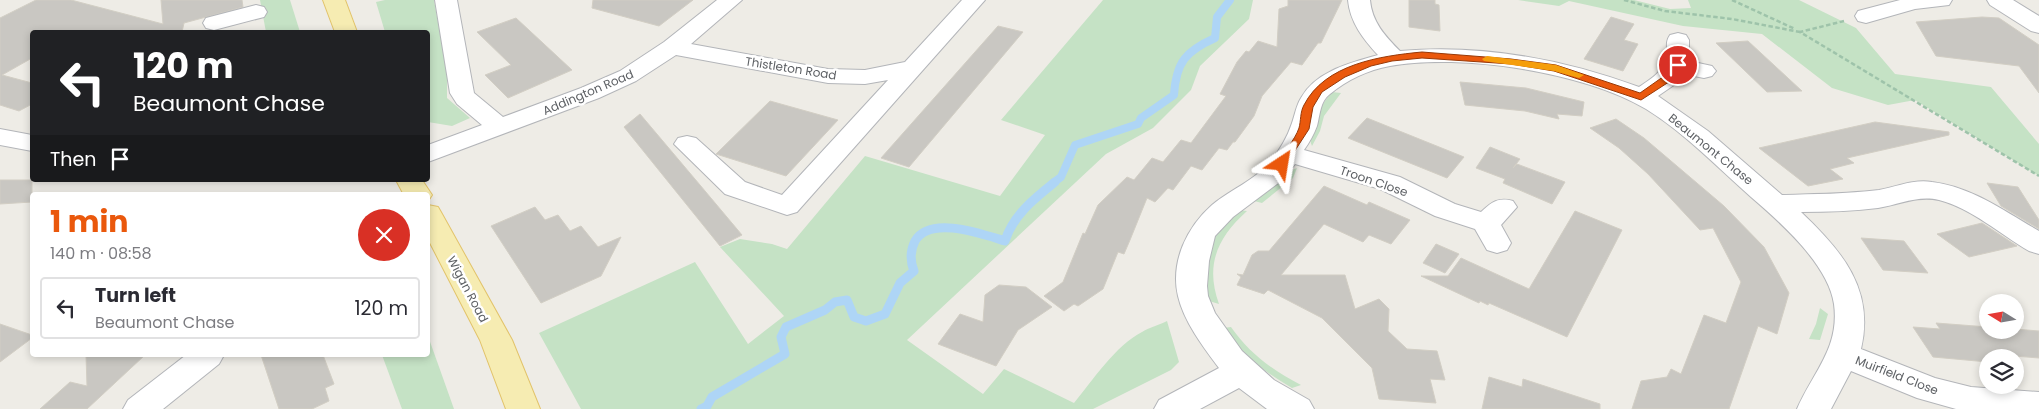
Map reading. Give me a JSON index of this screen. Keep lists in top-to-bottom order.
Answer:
{
  "streets": {
    "main road": ["Wigan Road"],
    "street": [
      "Thistleton Road",
      "Addington Road",
      "Beaumont Chase",
      "Troon Close",
      "Muirfield Close"
    ]
  },
  "crossings": [
    ["Thistleton Road", "Addington Road"],
    ["Beaumont Chase", "Troon Close"],
    ["Beaumont Chase", "Muirfield Close"]
  ],
  "north": "left",
  "page": {
    "turn": ["120 m", "Beaumont Chase"],
    "then": "Then",
    "heading": ["1 min", "140 m · 08:58"],
    "list": [
      {
        "name": "Turn left",
        "note": "Beaumont Chase",
        "value": "120 m"
      }
    ]
  }
}
